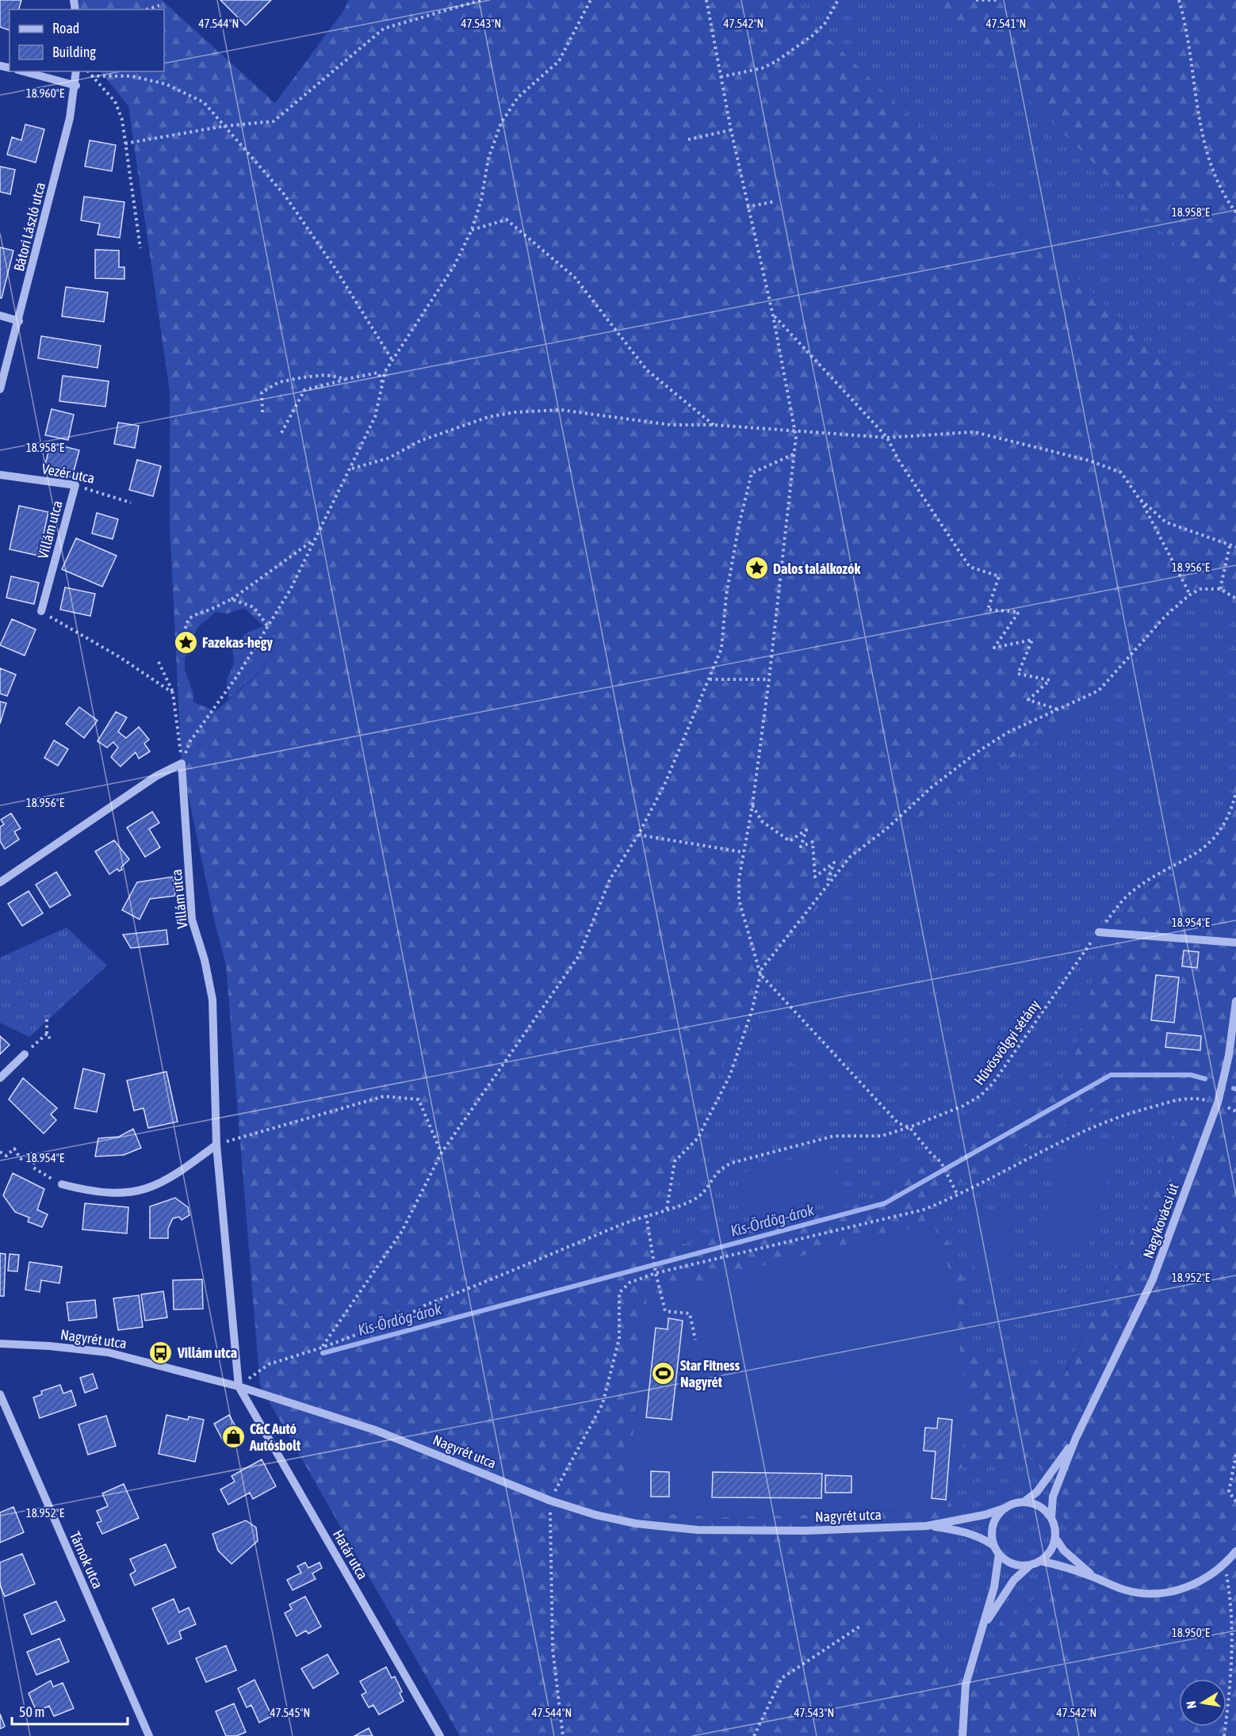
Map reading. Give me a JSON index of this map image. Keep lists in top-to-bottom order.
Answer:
{
  "streets": {
    "street": [
      "Bátori László utca",
      "Vezér utca",
      "Villám utca",
      "Nagykovácsi út",
      "Nagyrét utca",
      "Határ utca",
      "Tárnok utca"
    ],
    "path": ["Hűvösvölgyi sétány"]
  },
  "crossings": [
    ["Vezér utca", "Villám utca"],
    ["Villám utca", "Hűvösvölgyi sétány"],
    ["Villám utca", "Nagyrét utca"],
    ["Villám utca", "Határ utca"],
    ["Hűvösvölgyi sétány", "Nagyrét utca"],
    ["Hűvösvölgyi sétány", "Határ utca"],
    ["Nagykovácsi út", "Nagyrét utca"],
    ["Nagyrét utca", "Határ utca"]
  ],
  "water": ["Kis-Ördög-árok"],
  "places": {
    "place": ["Dalos találkozók", "Fazekas-hegy"],
    "bus stop": ["Villám utca"],
    "sports": ["Star Fitness Nagyrét"],
    "shop": ["C&C Autó Autósbolt"]
  },
  "legend": ["Road", "Building"],
  "scale_bar": "50 m",
  "north": "left",
  "coordinates": [
    "47.542°N",
    "47.541°N",
    "47.544°N",
    "47.543°N",
    "18.960°E",
    "18.958°E",
    "18.956°E",
    "18.954°E",
    "18.952°E",
    "18.950°E",
    "47.545°N"
  ]
}
